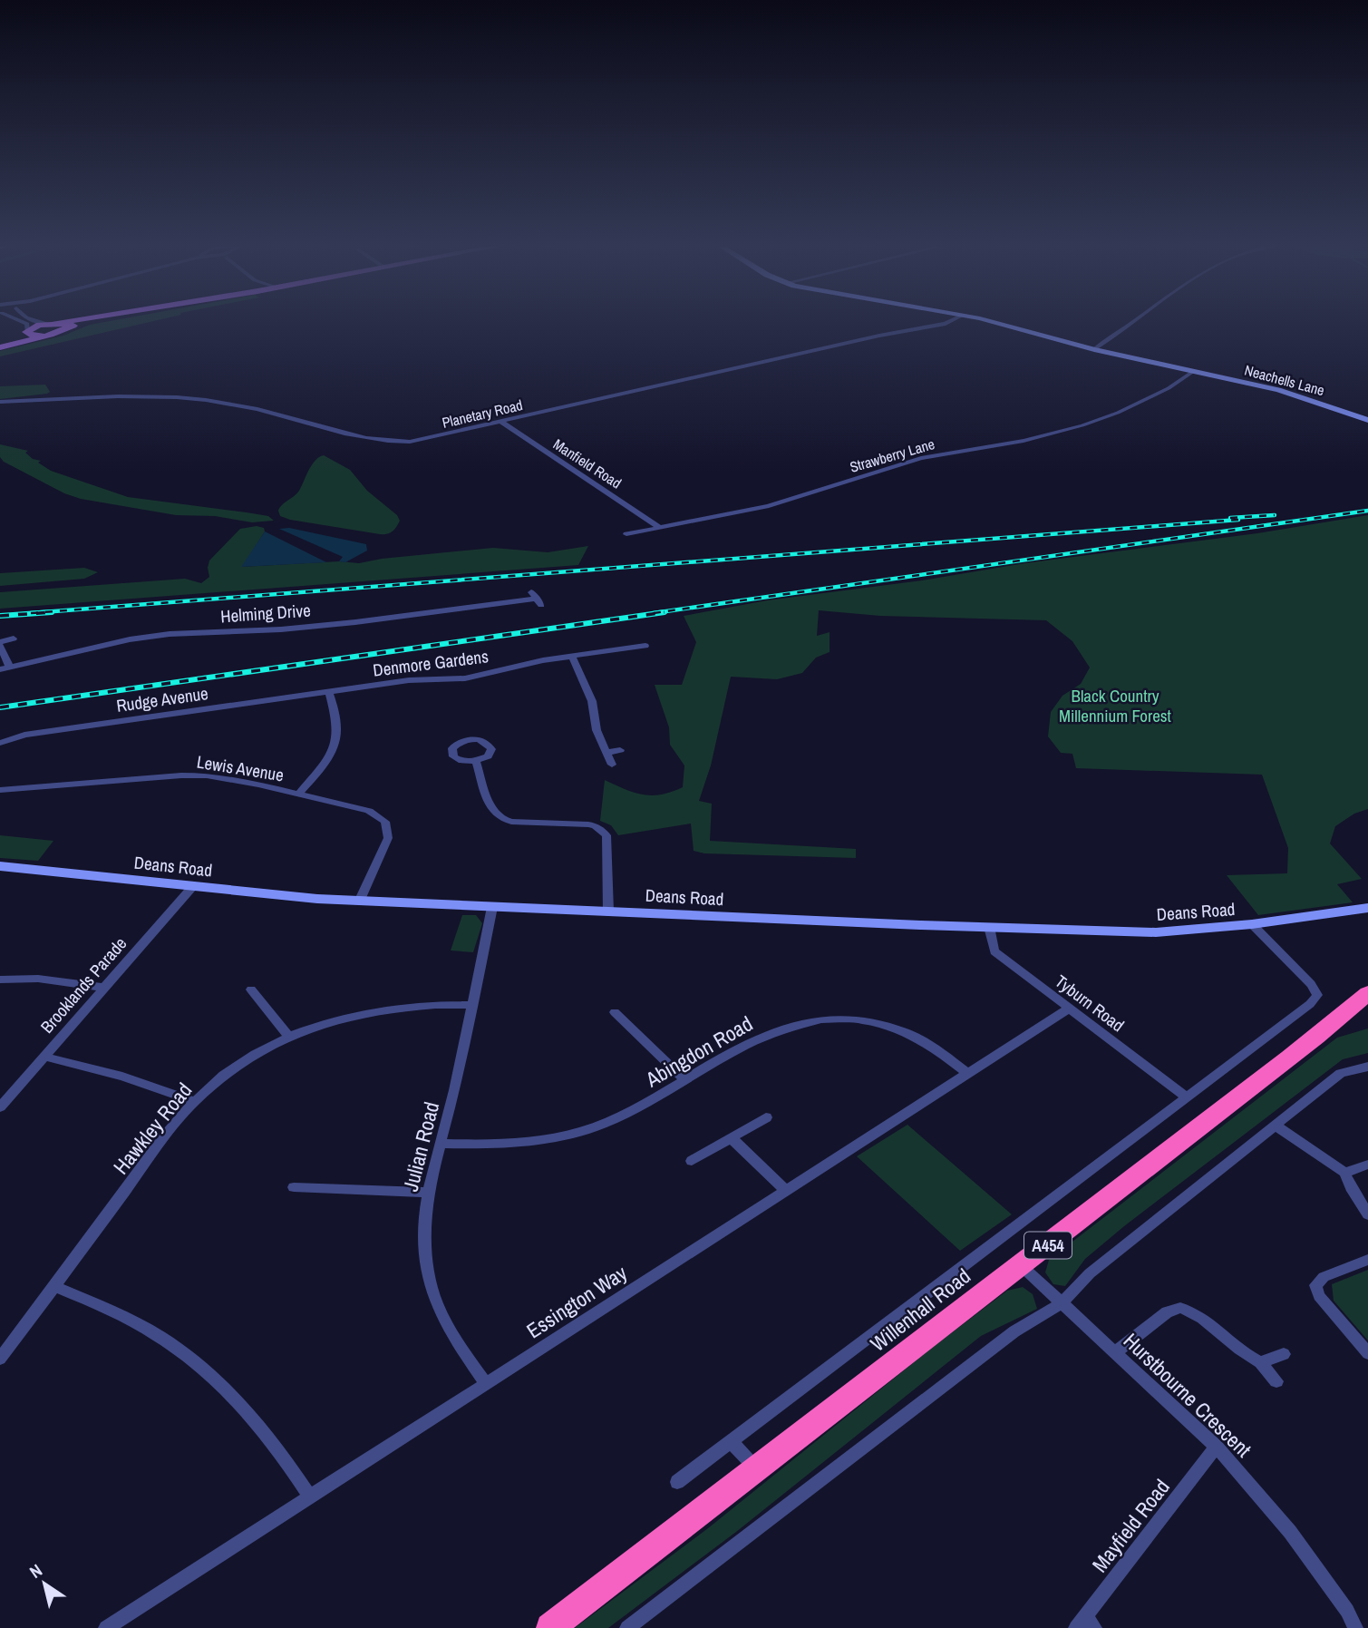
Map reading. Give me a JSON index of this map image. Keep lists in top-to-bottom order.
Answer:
{
  "streets": {
    "highway": ["A454", "Willenhall Road"],
    "street": [
      "Neachells Lane",
      "Planetary Road",
      "Strawberry Lane",
      "Manfield Road",
      "Helming Drive",
      "Denmore Gardens",
      "Rudge Avenue",
      "Lewis Avenue",
      "Deans Road",
      "Brooklands Parade",
      "Tyburn Road",
      "Abingdon Road",
      "Hawkley Road",
      "Julian Road",
      "Essington Way",
      "Hurstbourne Crescent",
      "Mayfield Road"
    ]
  },
  "crossings": [
    ["Neachells Lane", "Strawberry Lane"],
    ["Planetary Road", "Manfield Road"],
    ["Strawberry Lane", "Manfield Road"],
    ["Denmore Gardens", "Rudge Avenue"],
    ["Lewis Avenue", "Deans Road"],
    ["Deans Road", "Brooklands Parade"],
    ["Deans Road", "Tyburn Road"],
    ["Deans Road", "Julian Road"],
    ["Deans Road", "Willenhall Road"],
    ["Tyburn Road", "Essington Way"],
    ["Tyburn Road", "Willenhall Road"],
    ["Abingdon Road", "Julian Road"],
    ["Abingdon Road", "Essington Way"],
    ["Hawkley Road", "Julian Road"],
    ["Julian Road", "Essington Way"],
    ["Willenhall Road", "Hurstbourne Crescent"],
    ["Hurstbourne Crescent", "Mayfield Road"]
  ],
  "parks": ["Black Country Millennium Forest"],
  "north": "top left"
}
